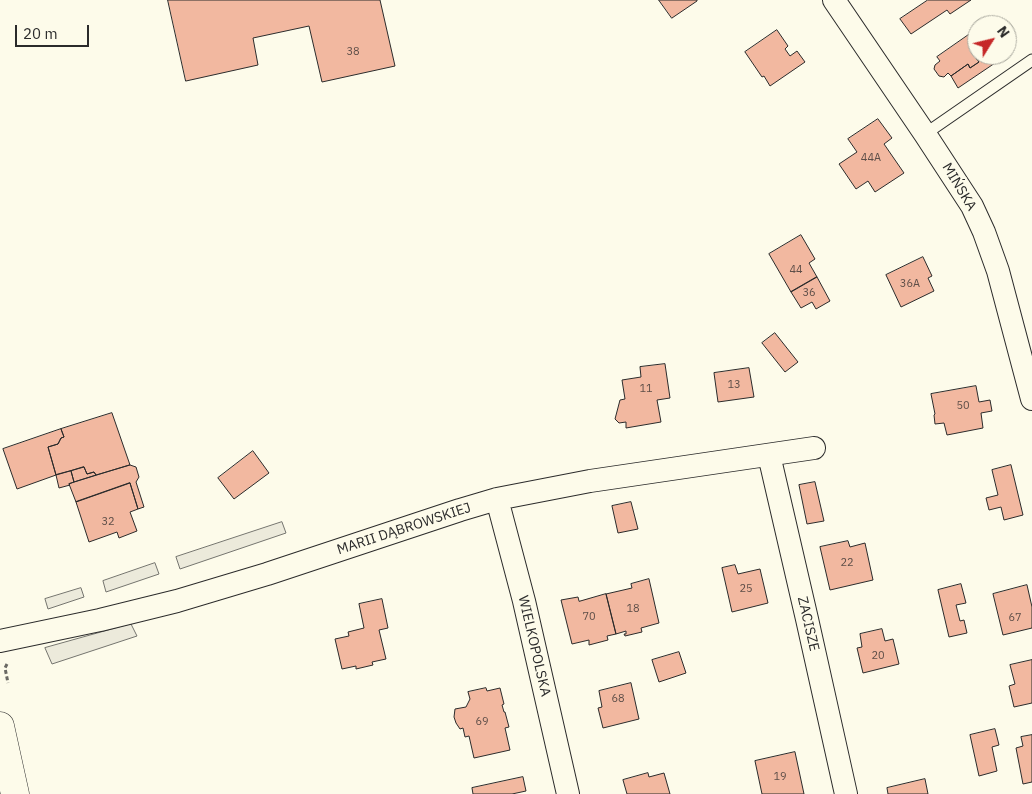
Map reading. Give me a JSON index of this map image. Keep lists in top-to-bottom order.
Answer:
{
  "streets": {
    "street": [
      "MIŃSKA",
      "MARII DĄBROWSKIEJ",
      "ZACISZE",
      "WIELKOPOLSKA"
    ]
  },
  "crossings": [
    ["MARII DĄBROWSKIEJ", "ZACISZE"],
    ["MARII DĄBROWSKIEJ", "WIELKOPOLSKA"]
  ],
  "house_numbers": [
    "38",
    "44A",
    "44",
    "36A",
    "36",
    "13",
    "11",
    "50",
    "32",
    "22",
    "25",
    "18",
    "70",
    "67",
    "20",
    "68",
    "69",
    "19"
  ],
  "scale_bar": "20 m",
  "north": "top right"
}
